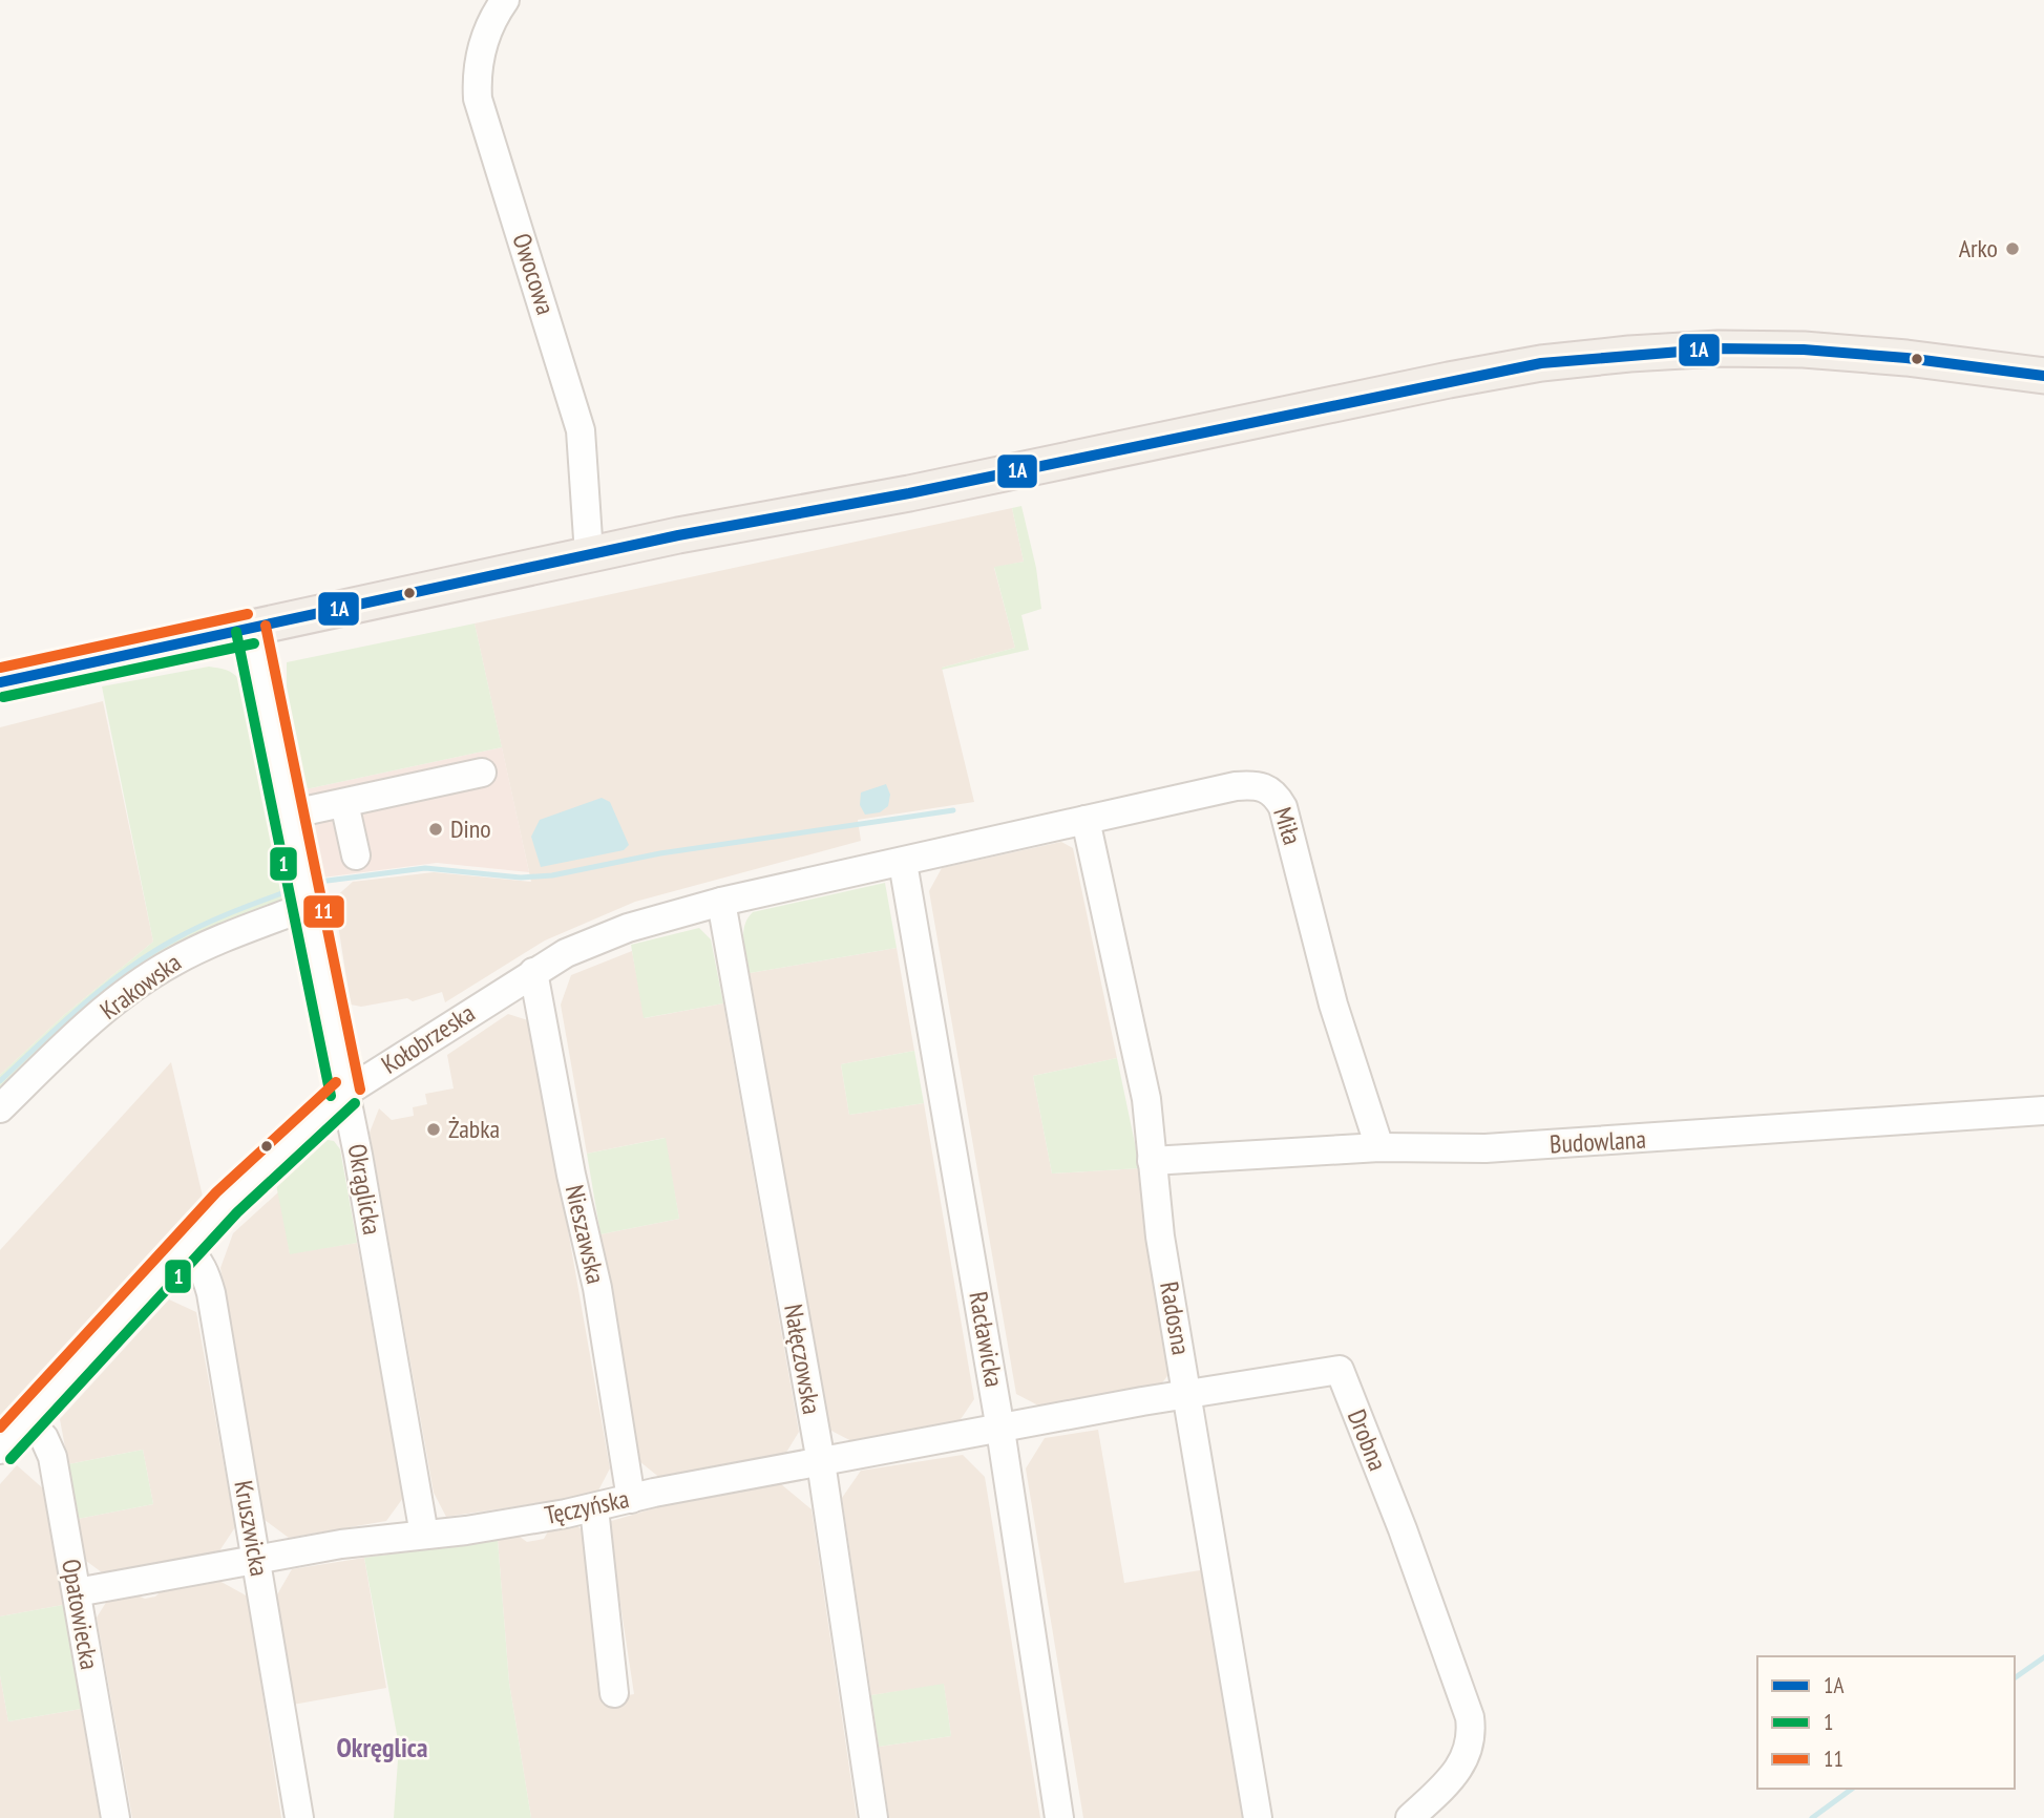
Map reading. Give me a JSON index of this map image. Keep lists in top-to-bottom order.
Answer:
{
  "streets": {
    "street": [
      "Owocowa",
      "Miła",
      "Krakowska",
      "Kołobrzeska",
      "Budowlana",
      "Okrąglicka",
      "Nieszawska",
      "Radosna",
      "Racławicka",
      "Nałęczowska",
      "Drobna",
      "Tęczyńska",
      "Kruszwicka",
      "Opatowiecka"
    ]
  },
  "crossings": [
    ["Miła", "Kołobrzeska"],
    ["Miła", "Budowlana"],
    ["Miła", "Radosna"],
    ["Krakowska", "Okrąglicka"],
    ["Kołobrzeska", "Okrąglicka"],
    ["Kołobrzeska", "Nieszawska"],
    ["Kołobrzeska", "Racławicka"],
    ["Kołobrzeska", "Nałęczowska"],
    ["Kołobrzeska", "Kruszwicka"],
    ["Kołobrzeska", "Opatowiecka"],
    ["Budowlana", "Radosna"],
    ["Okrąglicka", "Tęczyńska"],
    ["Nieszawska", "Tęczyńska"],
    ["Radosna", "Drobna"],
    ["Racławicka", "Tęczyńska"],
    ["Nałęczowska", "Tęczyńska"],
    ["Drobna", "Tęczyńska"],
    ["Tęczyńska", "Kruszwicka"],
    ["Tęczyńska", "Opatowiecka"]
  ],
  "districts": ["Okręglica"],
  "places": ["Arko", "Dino", "Żabka"],
  "lines": ["transit line 1A", "transit line 11", "transit line 1"],
  "legend": ["1A", "1", "11"]
}
